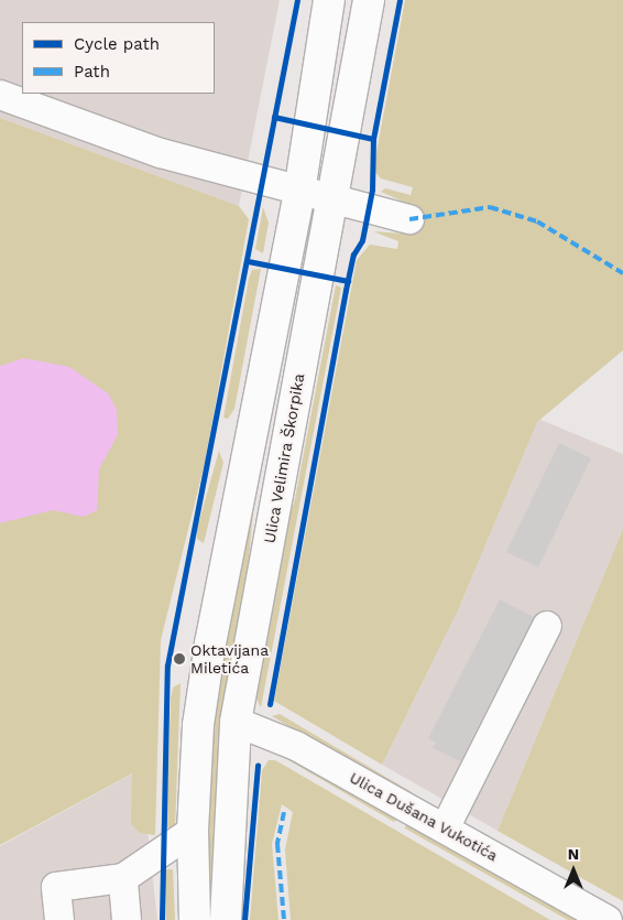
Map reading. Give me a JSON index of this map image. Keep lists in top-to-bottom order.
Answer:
{
  "streets": {
    "main road": ["Ulica Velimira Škorpika"],
    "street": ["Ulica Dušana Vukotića"]
  },
  "crossings": [
    ["Ulica Velimira Škorpika", "Ulica Dušana Vukotića"]
  ],
  "places": ["Oktavijana Miletića"],
  "legend": ["Cycle path", "Path"],
  "north": "top"
}
